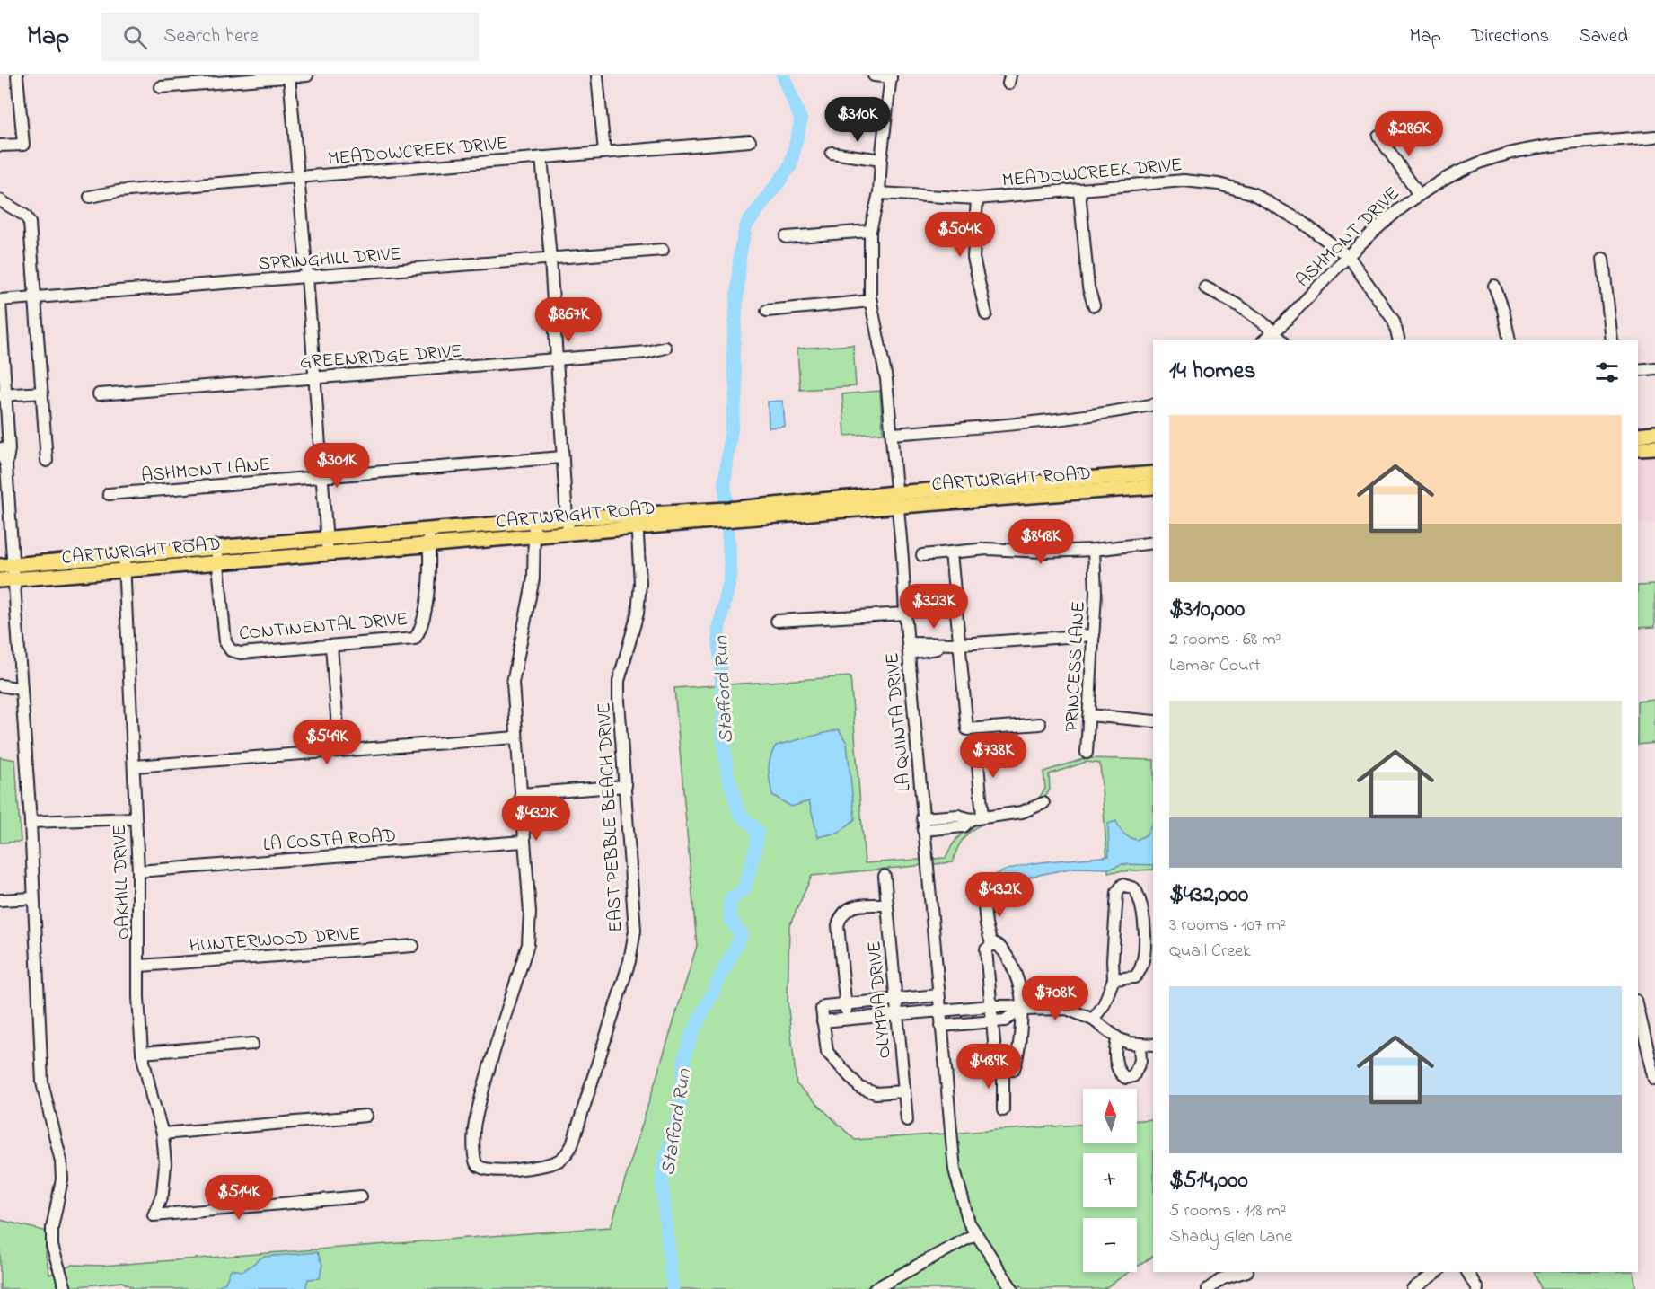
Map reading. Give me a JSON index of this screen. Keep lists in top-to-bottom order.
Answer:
{
  "streets": {
    "main road": ["CARTWRIGHT ROAD"],
    "street": [
      "MEADOWCREEK DRIVE",
      "ASHMONT DRIVE",
      "SPRINGHILL DRIVE",
      "GREENRIDGE DRIVE",
      "ASHMONT LANE",
      "CONTINENTAL DRIVE",
      "PRINCESS LANE",
      "LA QUINTA DRIVE",
      "EAST PEBBLE BEACH DRIVE",
      "LA COSTA ROAD",
      "OAKHILL DRIVE",
      "HUNTERWOOD DRIVE",
      "OLYMPIA DRIVE"
    ]
  },
  "crossings": [
    ["MEADOWCREEK DRIVE", "ASHMONT DRIVE"],
    ["MEADOWCREEK DRIVE", "LA QUINTA DRIVE"],
    ["CARTWRIGHT ROAD", "CONTINENTAL DRIVE"],
    ["CARTWRIGHT ROAD", "LA QUINTA DRIVE"],
    ["CARTWRIGHT ROAD", "EAST PEBBLE BEACH DRIVE"],
    ["CARTWRIGHT ROAD", "OAKHILL DRIVE"],
    ["EAST PEBBLE BEACH DRIVE", "LA COSTA ROAD"],
    ["LA COSTA ROAD", "OAKHILL DRIVE"],
    ["OAKHILL DRIVE", "HUNTERWOOD DRIVE"]
  ],
  "water": ["Stafford Run"],
  "north": "top",
  "page": {
    "header": "Map",
    "search": "Search here",
    "nav": ["Map", "Directions", "Saved"],
    "price": [
      "$310K",
      "$286K",
      "$504K",
      "$867K",
      "$301K",
      "$848K",
      "$323K",
      "$549K",
      "$738K",
      "$432K",
      "$432K",
      "$708K",
      "$489K",
      "$514K"
    ],
    "heading": "14 homes",
    "list": [
      {
        "name": "$310,000",
        "note": "2 rooms · 68 m² · Lamar Court"
      },
      {
        "name": "$432,000",
        "note": "3 rooms · 107 m² · Quail Creek"
      },
      {
        "name": "$514,000",
        "note": "5 rooms · 118 m² · Shady Glen Lane"
      }
    ],
    "map_buttons": ["+", "−"]
  }
}
